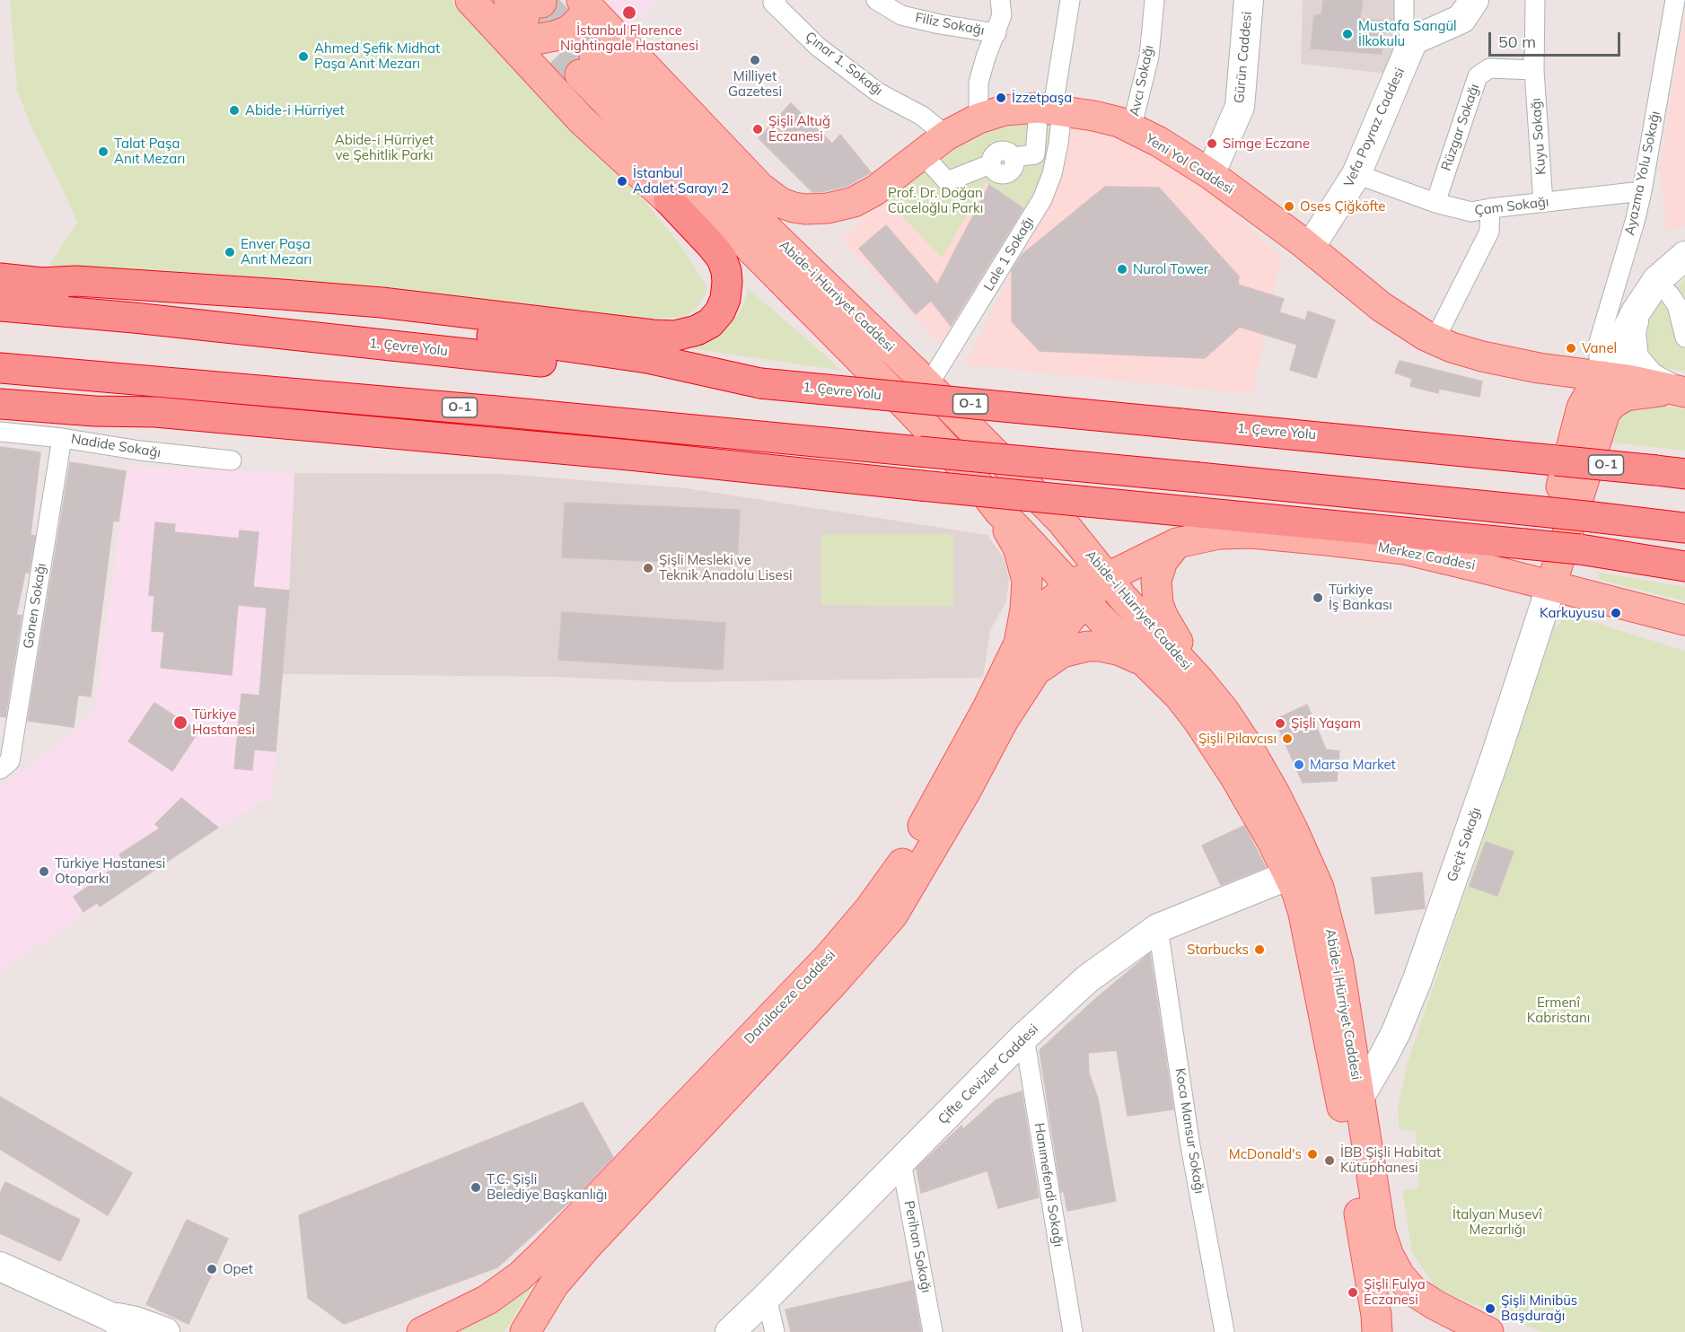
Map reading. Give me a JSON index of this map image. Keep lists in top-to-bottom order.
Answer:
{
  "streets": {
    "highway": ["1. Çevre Yolu", "O-1"],
    "main road": [
      "Yeni Yol Caddesi",
      "Abide-i Hürriyet Caddesi",
      "Merkez Caddesi",
      "Darülaceze Caddesi"
    ],
    "street": [
      "Filiz Sokağı",
      "Gürün Caddesi",
      "Çınar 1. Sokağı",
      "Avcı Sokağı",
      "Vefa Poyraz Caddesi",
      "Rüzgar Sokağı",
      "Kuyu Sokağı",
      "Ayazma Yolu Sokağı",
      "Çam Sokağı",
      "Lale 1 Sokağı",
      "Nadide Sokağı",
      "Gönen Sokağı",
      "Geçit Sokağı",
      "Çifte Cevizler Caddesi",
      "Koca Mansur Sokağı",
      "Hanımefendi Sokağı",
      "Perihan Sokağı"
    ]
  },
  "crossings": [
    ["Gürün Caddesi", "Yeni Yol Caddesi"],
    ["Çınar 1. Sokağı", "Yeni Yol Caddesi"],
    ["Avcı Sokağı", "Yeni Yol Caddesi"],
    ["Vefa Poyraz Caddesi", "Yeni Yol Caddesi"],
    ["Vefa Poyraz Caddesi", "Çam Sokağı"],
    ["Rüzgar Sokağı", "Kuyu Sokağı"],
    ["Rüzgar Sokağı", "Çam Sokağı"],
    ["Kuyu Sokağı", "Çam Sokağı"],
    ["Yeni Yol Caddesi", "Ayazma Yolu Sokağı"],
    ["Yeni Yol Caddesi", "Lale 1 Sokağı"],
    ["Ayazma Yolu Sokağı", "Çam Sokağı"],
    ["Lale 1 Sokağı", "Abide-i Hürriyet Caddesi"],
    ["Abide-i Hürriyet Caddesi", "Merkez Caddesi"],
    ["Abide-i Hürriyet Caddesi", "Geçit Sokağı"],
    ["Abide-i Hürriyet Caddesi", "Darülaceze Caddesi"],
    ["Abide-i Hürriyet Caddesi", "Çifte Cevizler Caddesi"],
    ["Nadide Sokağı", "Gönen Sokağı"],
    ["Merkez Caddesi", "Geçit Sokağı"],
    ["Çifte Cevizler Caddesi", "Koca Mansur Sokağı"],
    ["Çifte Cevizler Caddesi", "Hanımefendi Sokağı"],
    ["Çifte Cevizler Caddesi", "Perihan Sokağı"]
  ],
  "parks": [
    "Abide-i Hürriyet ve Şehitlik Parkı",
    "Prof. Dr. Doğan Cüceloğlu Parkı",
    "Ermenî Kabristanı",
    "İtalyan Musevî Mezarlığı"
  ],
  "places": [
    "İstanbul Florence Nightingale Hastanesi",
    "Mustafa Sarıgül İlkokulu",
    "Ahmed Şefik Midhat Paşa Anıt Mezarı",
    "Milliyet Gazetesi",
    "İzzetpaşa",
    "Abide-i Hürriyet",
    "Şişli Altuğ Eczanesi",
    "Simge Eczane",
    "Talat Paşa Anıt Mezarı",
    "İstanbul Adalet Sarayı 2",
    "Oses Çiğköfte",
    "Enver Paşa Anıt Mezarı",
    "Nurol Tower",
    "Vanel",
    "Şişli Mesleki ve Teknik Anadolu Lisesi",
    "Türkiye İş Bankası",
    "Karkuyusu",
    "Türkiye Hastanesi",
    "Şişli Yaşam",
    "Şişli Pilavcısı",
    "Marsa Market",
    "Türkiye Hastanesi Otoparkı",
    "Starbucks",
    "McDonald's",
    "İBB Şişli Habitat Kütüphanesi",
    "T.C. Şişli Belediye Başkanlığı",
    "Opet",
    "Şişli Fulya Eczanesi",
    "Şişli Minibüs Başdurağı"
  ],
  "scale_bar": "50 m"
}
